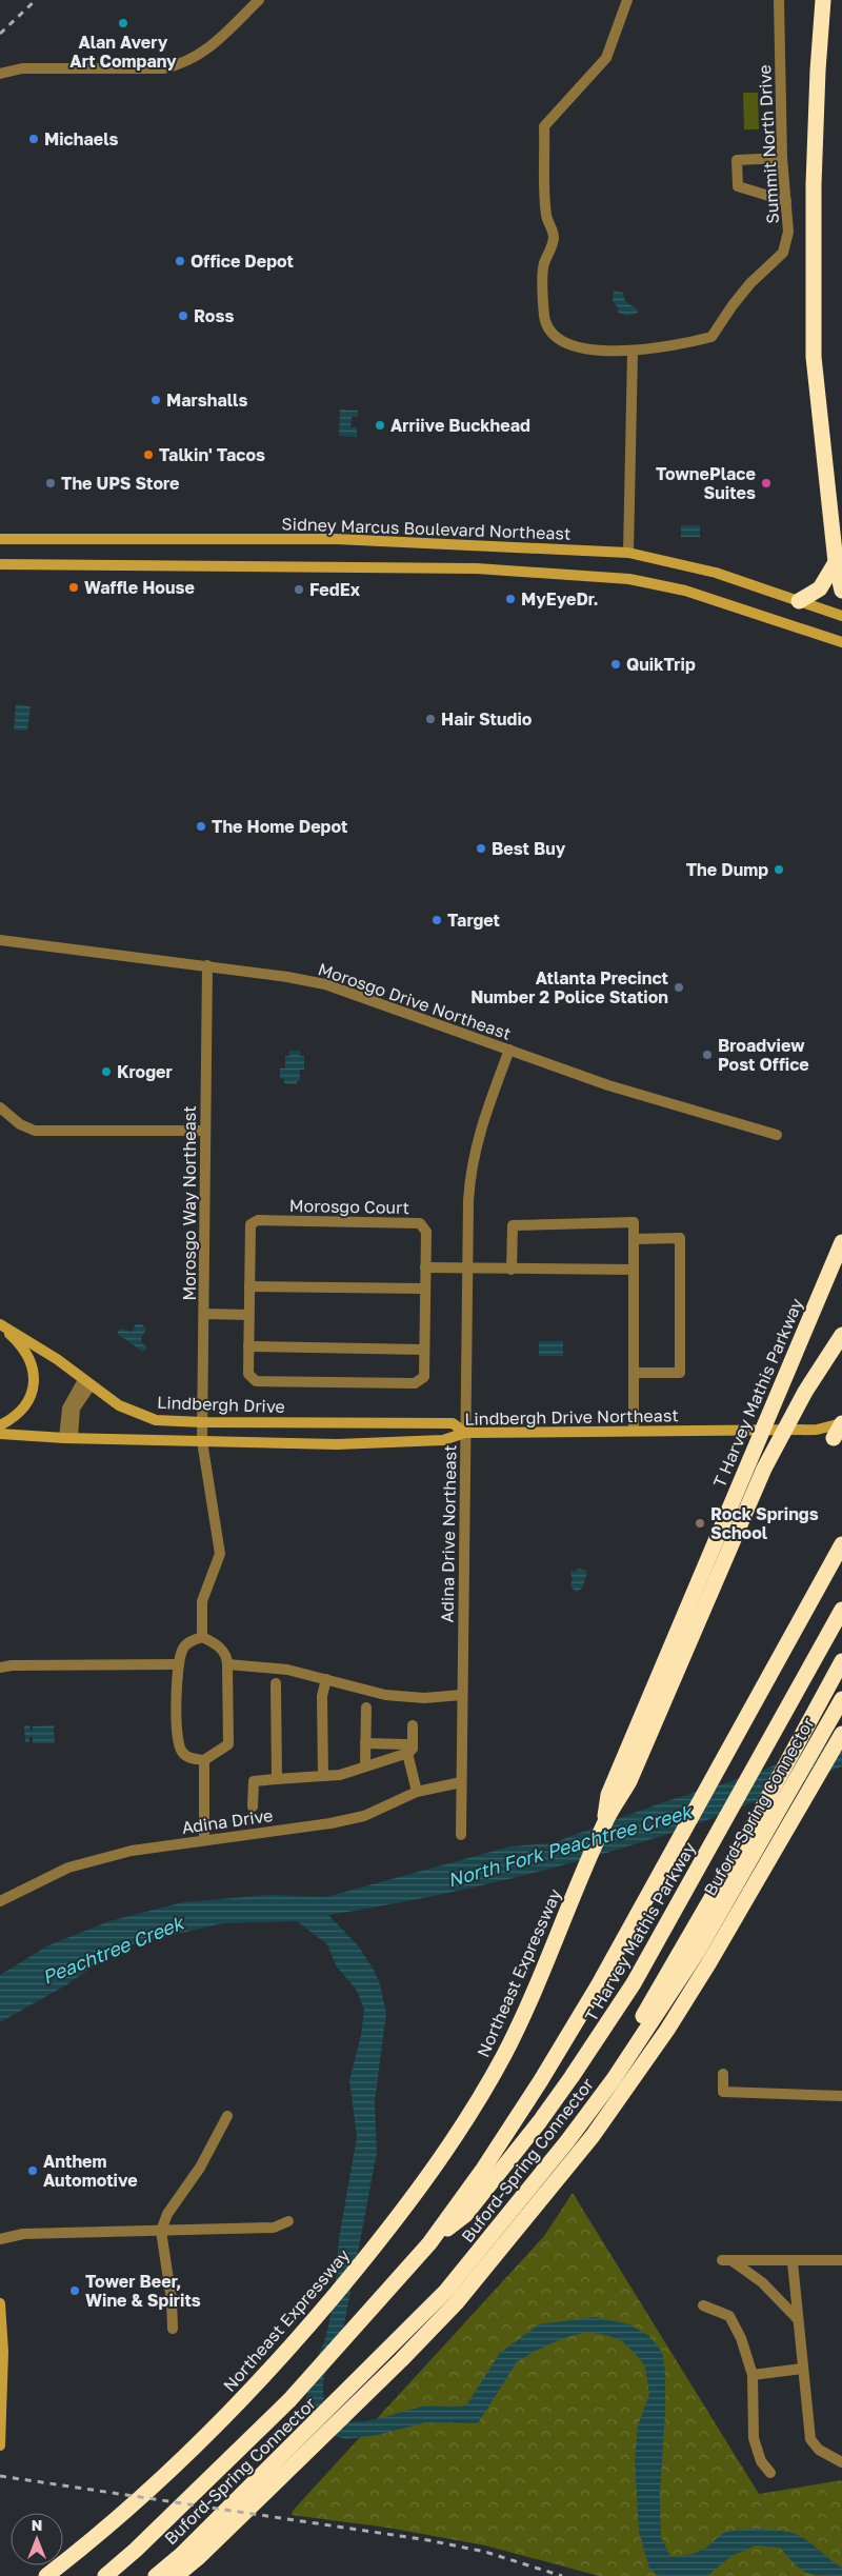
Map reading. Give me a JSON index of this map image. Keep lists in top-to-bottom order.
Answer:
{
  "streets": {
    "highway": ["T Harvey Mathis Parkway", "Buford-Spring Connector", "Northeast Expressway"],
    "main road": ["Sidney Marcus Boulevard Northeast", "Lindbergh Drive", "Lindbergh Drive Northeast"],
    "street": [
      "Summit North Drive",
      "Morosgo Drive Northeast",
      "Morosgo Way Northeast",
      "Morosgo Court",
      "Adina Drive Northeast",
      "Adina Drive"
    ]
  },
  "crossings": [
    ["Morosgo Drive Northeast", "Morosgo Way Northeast"],
    ["Morosgo Drive Northeast", "Adina Drive Northeast"],
    ["Morosgo Way Northeast", "Lindbergh Drive"],
    ["Morosgo Way Northeast", "Lindbergh Drive Northeast"],
    ["T Harvey Mathis Parkway", "Northeast Expressway"],
    ["Lindbergh Drive", "Lindbergh Drive Northeast"],
    ["Lindbergh Drive", "Adina Drive Northeast"],
    ["Lindbergh Drive Northeast", "Adina Drive Northeast"],
    ["Adina Drive Northeast", "Adina Drive"]
  ],
  "water": ["North Fork Peachtree Creek", "Peachtree Creek"],
  "places": [
    "Alan Avery Art Company",
    "Michaels",
    "Office Depot",
    "Ross",
    "Marshalls",
    "Arriive Buckhead",
    "Talkin' Tacos",
    "The UPS Store",
    "TownePlace Suites",
    "Waffle House",
    "FedEx",
    "MyEyeDr.",
    "QuikTrip",
    "Hair Studio",
    "The Home Depot",
    "Best Buy",
    "The Dump",
    "Target",
    "Atlanta Precinct Number 2 Police Station",
    "Broadview Post Office",
    "Kroger",
    "Rock Springs School",
    "Anthem Automotive",
    "Tower Beer, Wine & Spirits"
  ],
  "north": "top"
}
